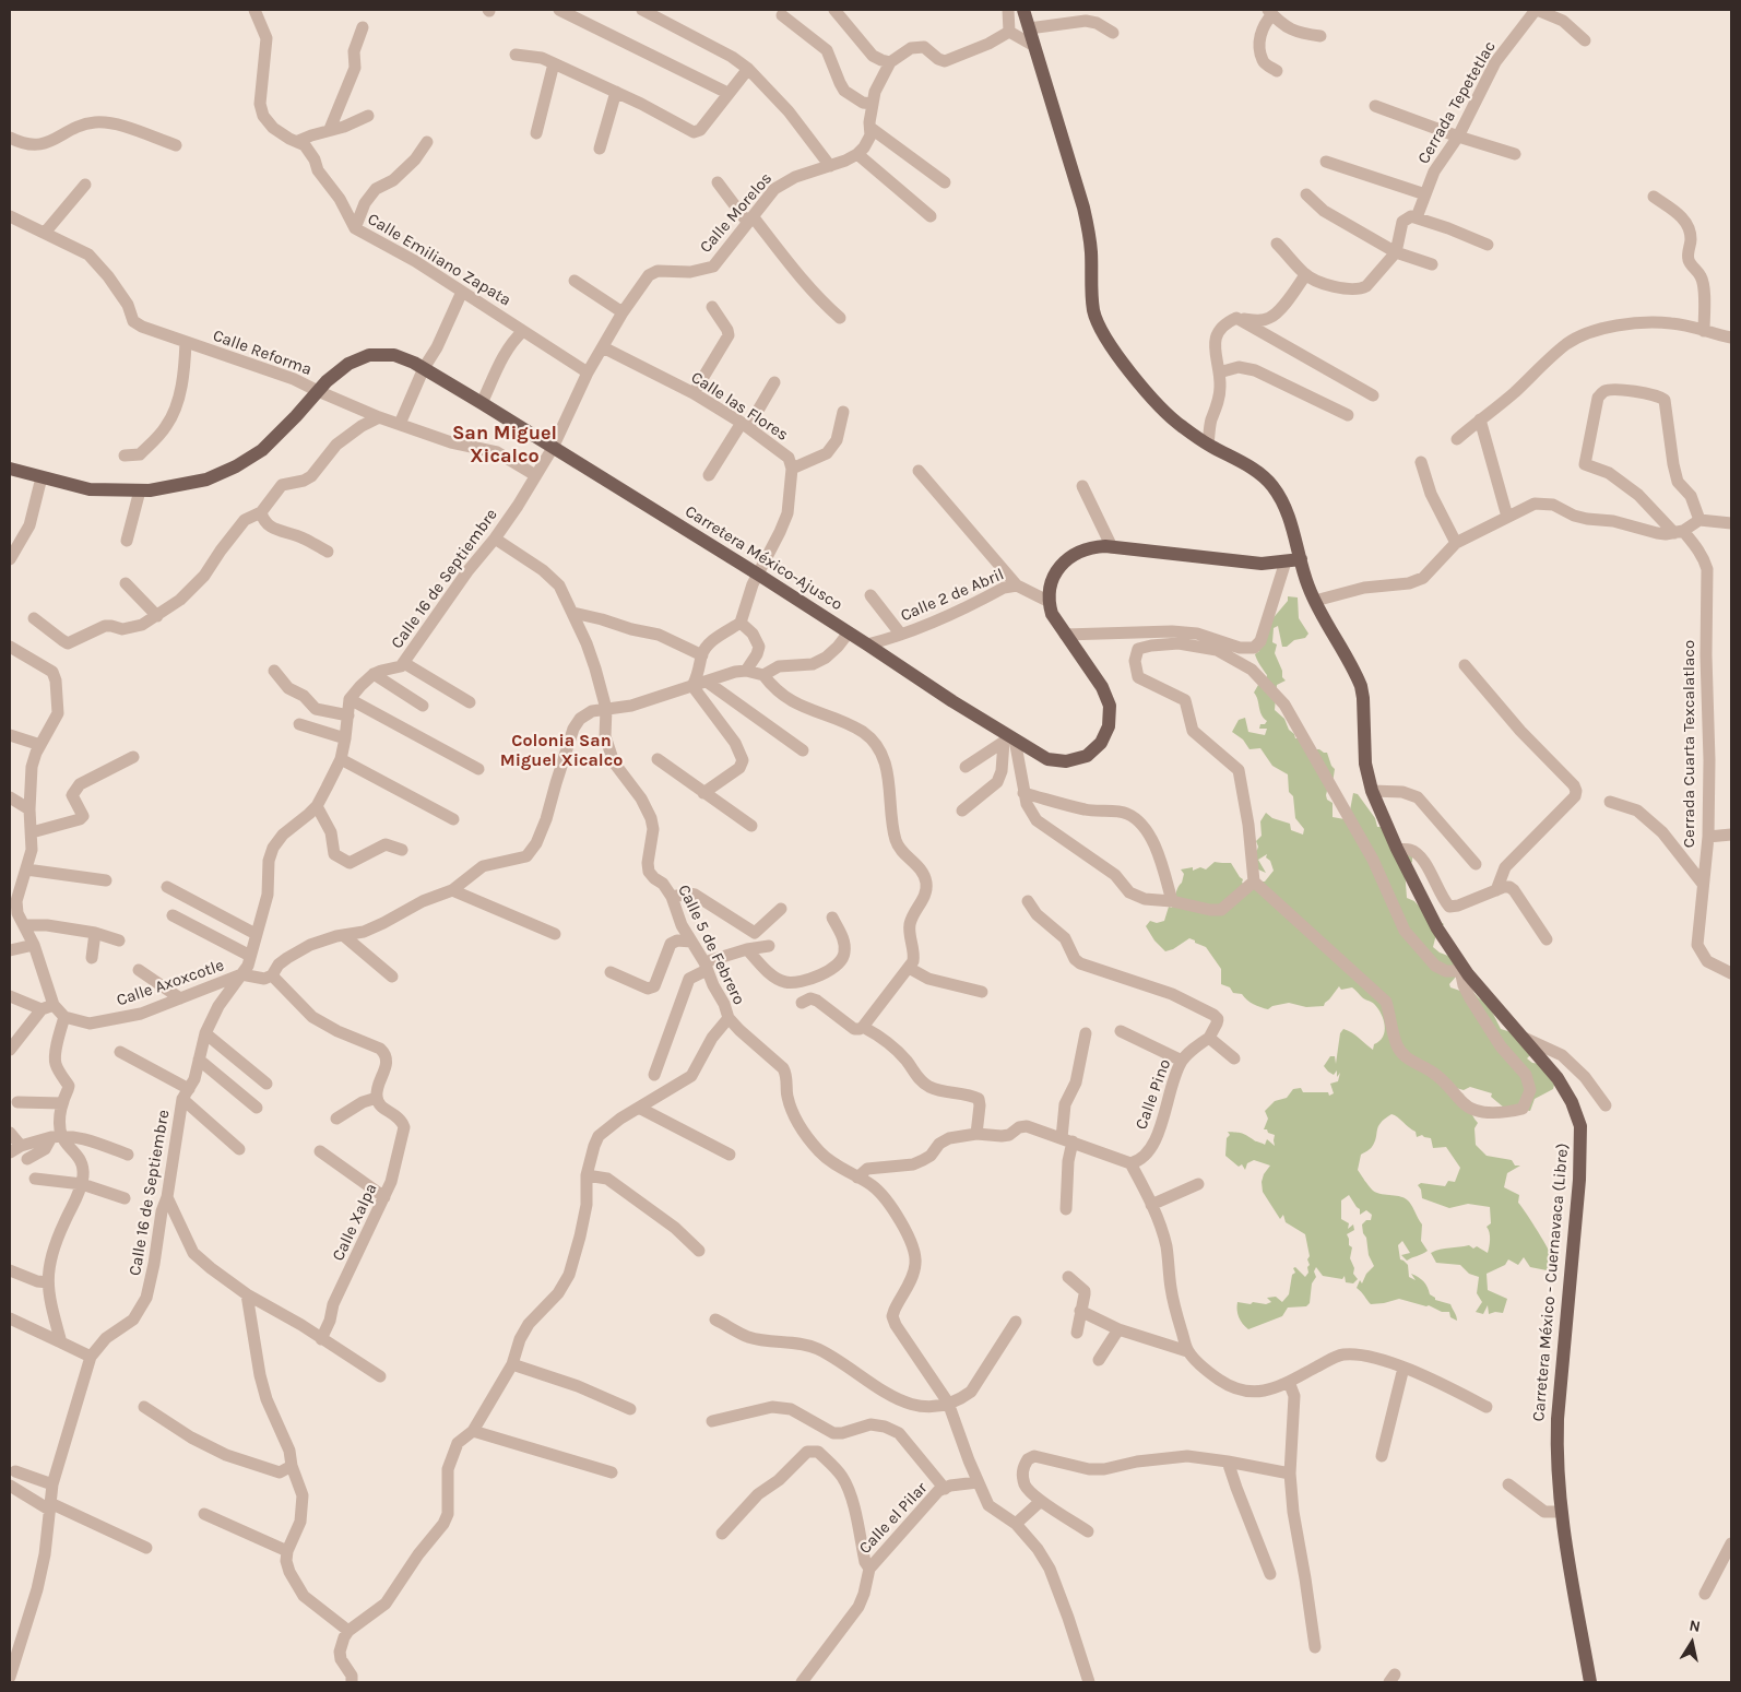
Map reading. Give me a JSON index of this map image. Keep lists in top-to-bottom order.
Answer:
{
  "streets": {
    "main road": ["Carretera México-Ajusco", "Carretera México - Cuernavaca (Libre)"],
    "street": [
      "Cerrada Tepetetlac",
      "Calle Morelos",
      "Calle Emiliano Zapata",
      "Calle Reforma",
      "Calle las Flores",
      "Calle 16 de Septiembre",
      "Calle 2 de Abril",
      "Cerrada Cuarta Texcalatlaco",
      "Calle 5 de Febrero",
      "Calle Axoxcotle",
      "Calle Pino",
      "Calle Xalpa",
      "Calle el Pilar"
    ]
  },
  "crossings": [
    ["Calle Morelos", "Calle Emiliano Zapata"],
    ["Calle Morelos", "Calle las Flores"],
    ["Calle Morelos", "Carretera México-Ajusco"],
    ["Calle Morelos", "Calle 16 de Septiembre"],
    ["Calle Reforma", "Carretera México-Ajusco"],
    ["Calle Reforma", "Calle 16 de Septiembre"],
    ["Carretera México-Ajusco", "Calle 16 de Septiembre"],
    ["Carretera México-Ajusco", "Calle 2 de Abril"],
    ["Calle 16 de Septiembre", "Calle 5 de Febrero"],
    ["Calle 16 de Septiembre", "Calle Axoxcotle"],
    ["Calle 5 de Febrero", "Calle el Pilar"]
  ],
  "districts": ["San Miguel Xicalco", "Colonia San Miguel Xicalco"],
  "north": "top"
}
